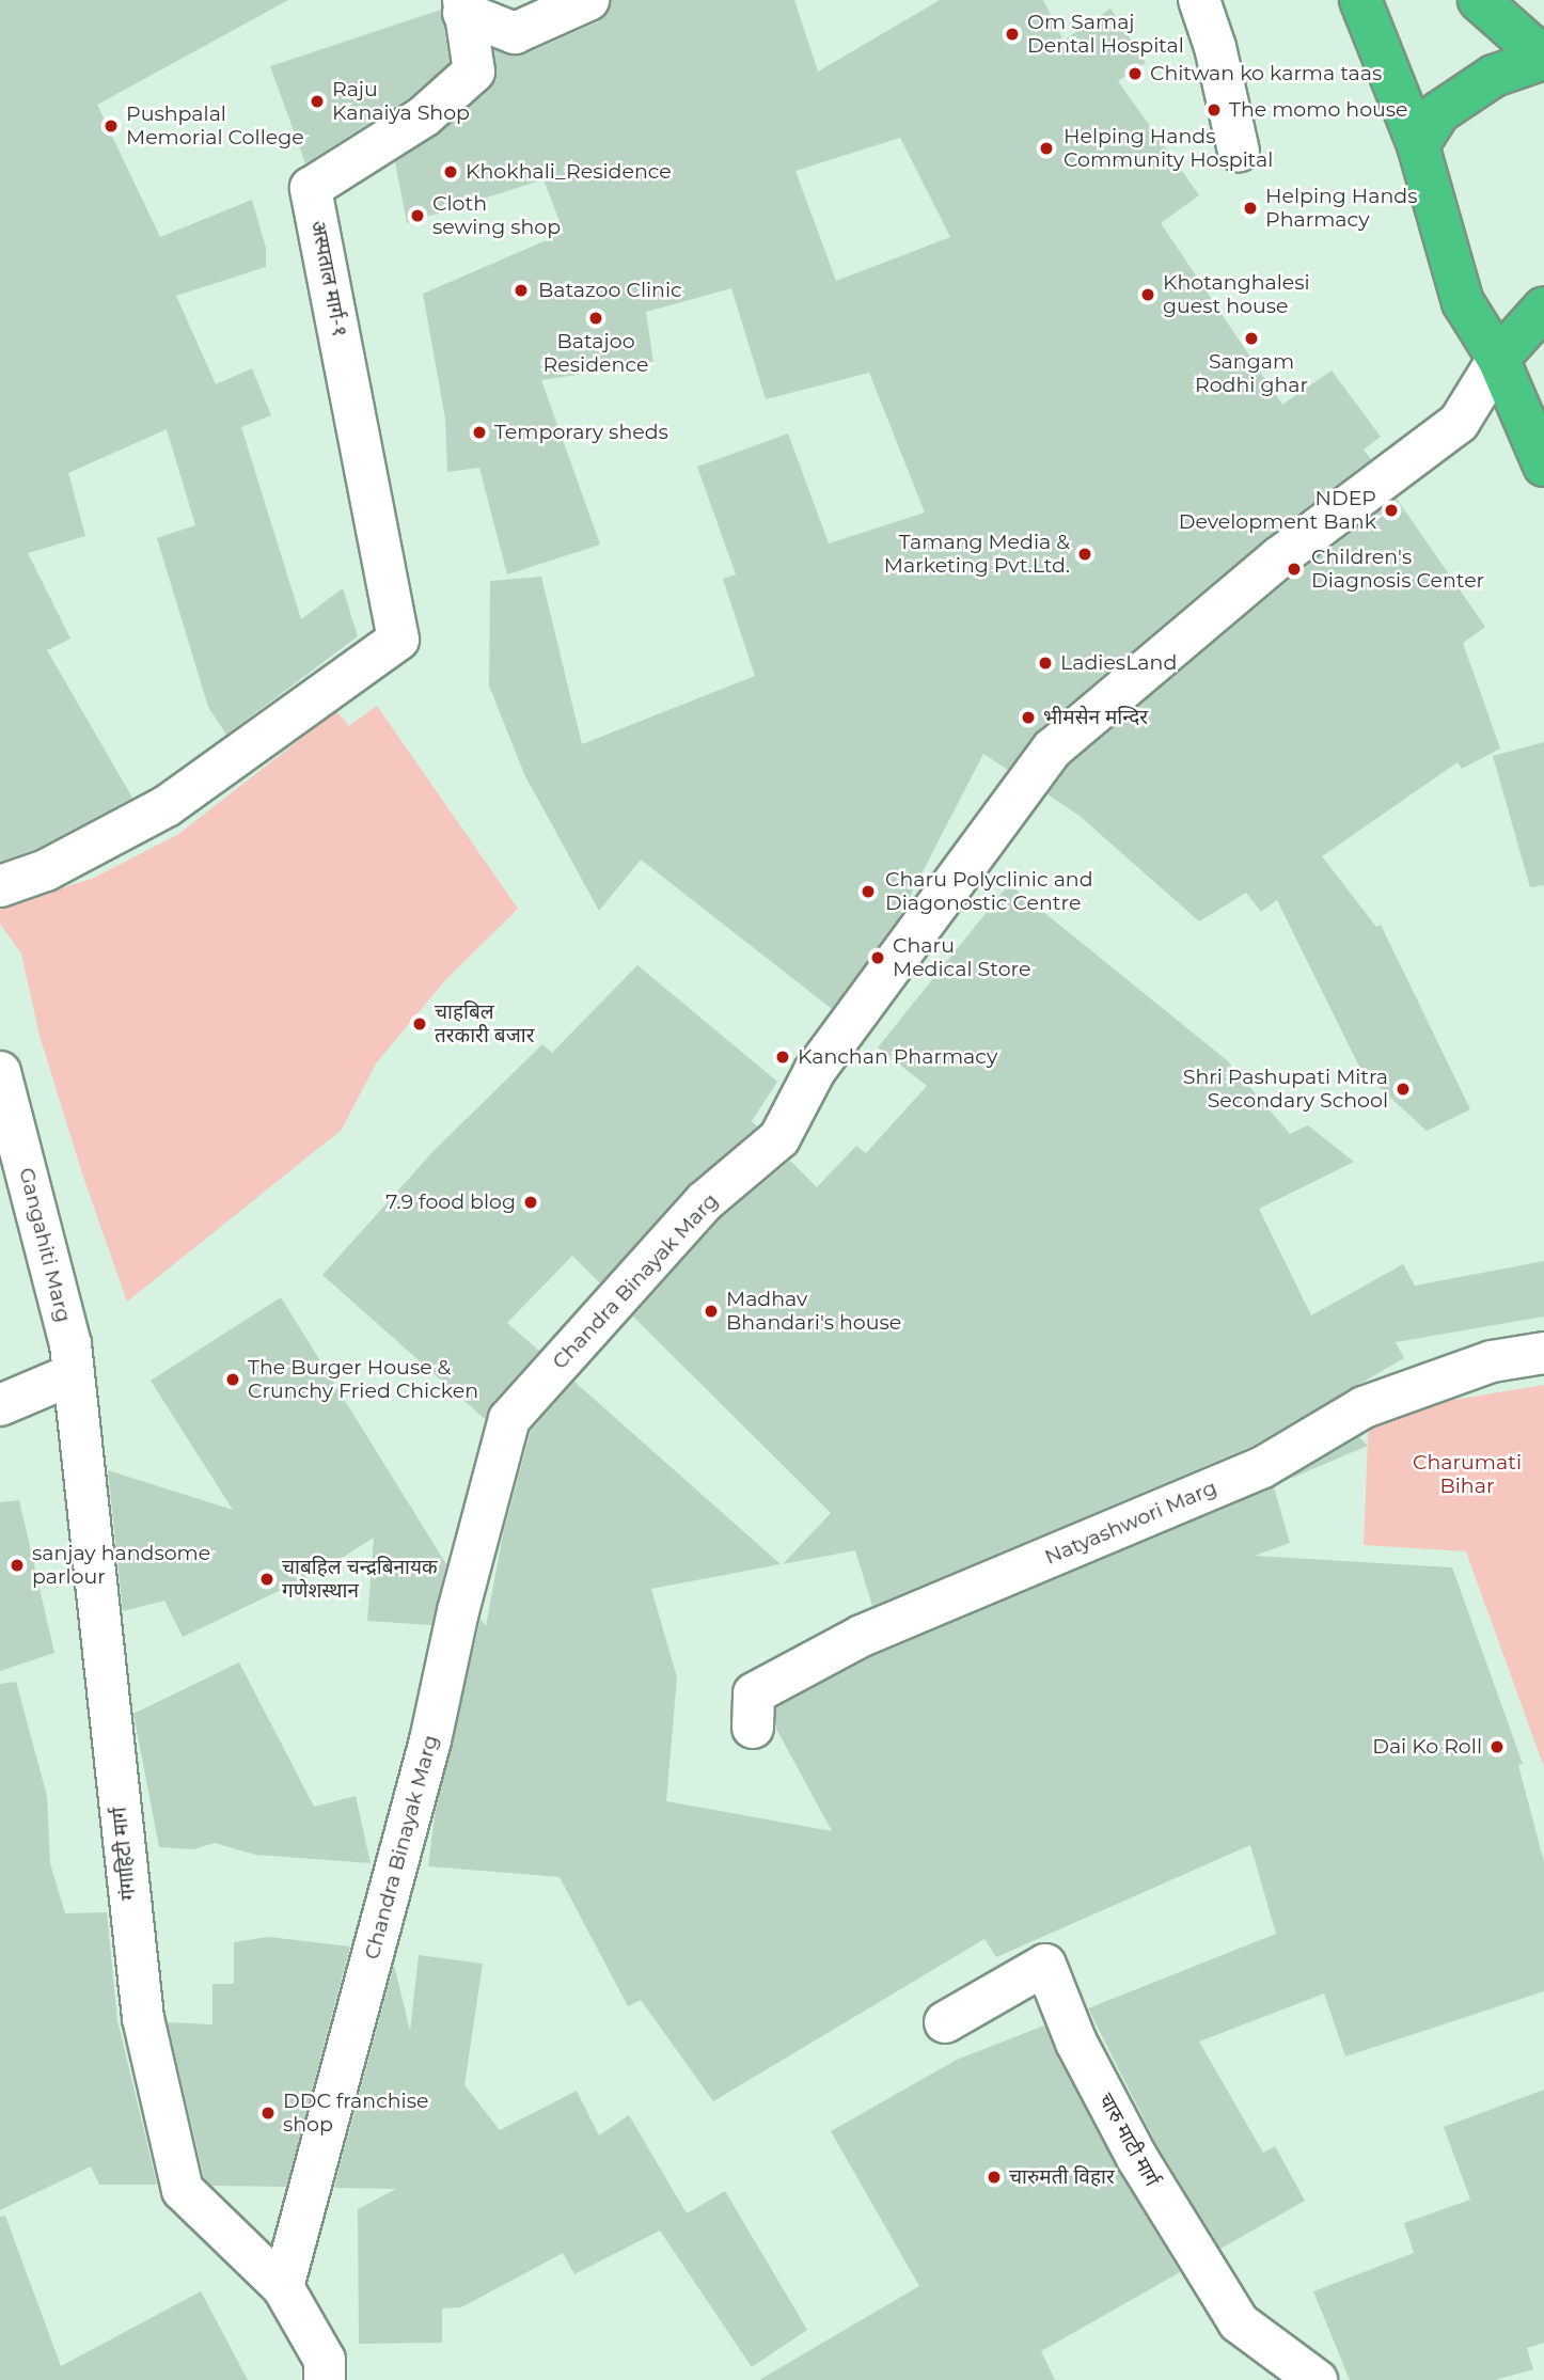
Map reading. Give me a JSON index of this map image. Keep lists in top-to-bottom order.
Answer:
{
  "streets": {
    "street": [
      "अस्पताल मार्ग-१",
      "Gangahiti Marg",
      "Chandra Binayak Marg",
      "Natyashwori Marg",
      "गंगाहिटी मार्ग",
      "चारु माटी मार्ग"
    ]
  },
  "crossings": [
    ["Gangahiti Marg", "गंगाहिटी मार्ग"],
    ["Chandra Binayak Marg", "गंगाहिटी मार्ग"]
  ],
  "parks": ["Charumati Bihar"],
  "places": [
    "Om Samaj Dental Hospital",
    "Chitwan ko karma taas",
    "Raju Kanaiya Shop",
    "The momo house",
    "Pushpalal Memorial College",
    "Helping Hands Community Hospital",
    "Khokhali_Residence",
    "Helping Hands Pharmacy",
    "Cloth sewing shop",
    "Batazoo Clinic",
    "Khotanghalesi guest house",
    "Batajoo Residence",
    "Sangam Rodhi ghar",
    "Temporary sheds",
    "NDEP Development Bank",
    "Tamang Media & Marketing Pvt.Ltd.",
    "Children's Diagnosis Center",
    "LadiesLand",
    "भीमसेन मन्दिर",
    "Charu Polyclinic and Diagonostic Centre",
    "Charu Medical Store",
    "चाहबिल तरकारी बजार",
    "Kanchan Pharmacy",
    "Shri Pashupati Mitra Secondary School",
    "7.9 food blog",
    "Madhav Bhandari's house",
    "The Burger House & Crunchy Fried Chicken",
    "sanjay handsome parlour",
    "चाबहिल चन्द्रबिनायक गणेशस्थान",
    "Dai Ko Roll",
    "DDC franchise shop",
    "चारुमती विहार"
  ]
}
